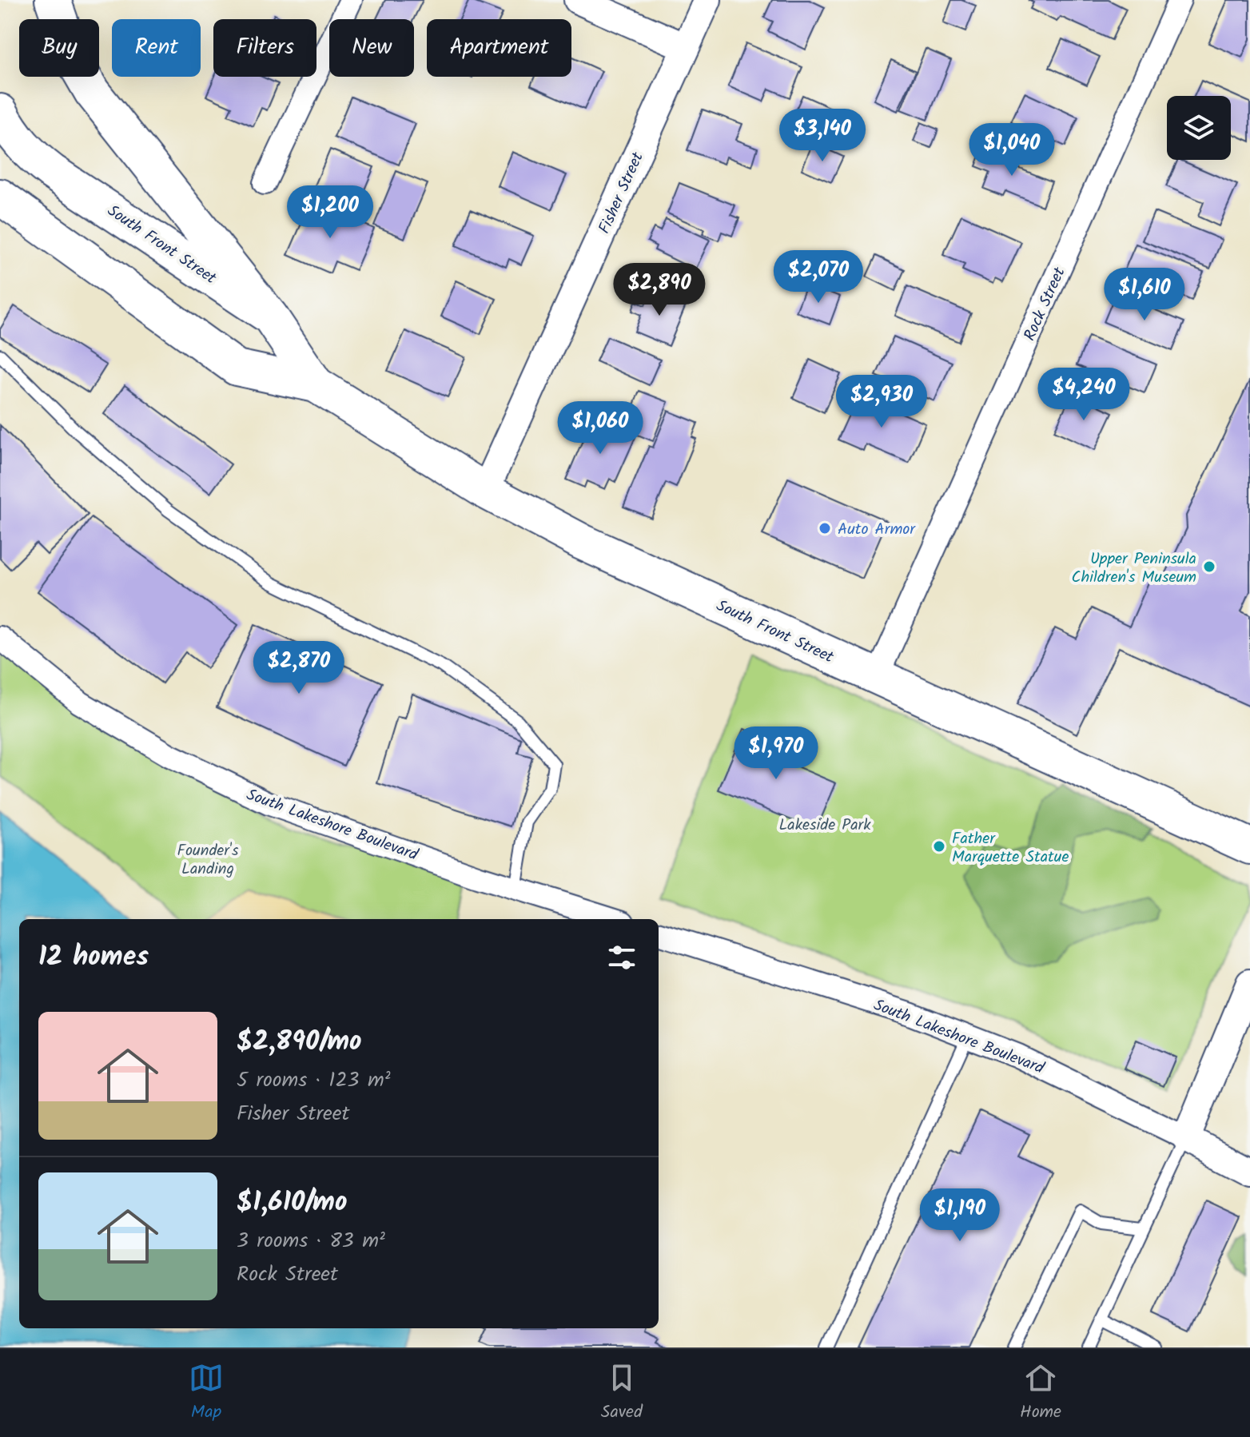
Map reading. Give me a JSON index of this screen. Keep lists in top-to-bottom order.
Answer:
{
  "streets": {
    "main road": ["South Front Street"],
    "street": ["Fisher Street", "Rock Street", "South Lakeshore Boulevard"]
  },
  "crossings": [
    ["Fisher Street", "South Front Street"],
    ["South Front Street", "Rock Street"]
  ],
  "parks": ["Lakeside Park", "Founder's Landing"],
  "places": ["Auto Armor", "Upper Peninsula Children's Museum", "Father Marquette Statue"],
  "page": {
    "chip": [
      "Buy",
      "Rent",
      "Filters",
      "New",
      "Apartment"
    ],
    "price": [
      "$3,140",
      "$1,040",
      "$1,200",
      "$2,070",
      "$2,890",
      "$1,610",
      "$4,240",
      "$2,930",
      "$1,060",
      "$2,870",
      "$1,970",
      "$1,190"
    ],
    "heading": "12 homes",
    "list": [
      {
        "name": "$2,890/mo",
        "note": "5 rooms · 123 m² · Fisher Street"
      },
      {
        "name": "$1,610/mo",
        "note": "3 rooms · 83 m² · Rock Street"
      }
    ],
    "tabs": ["Map", "Saved", "Home"]
  }
}
